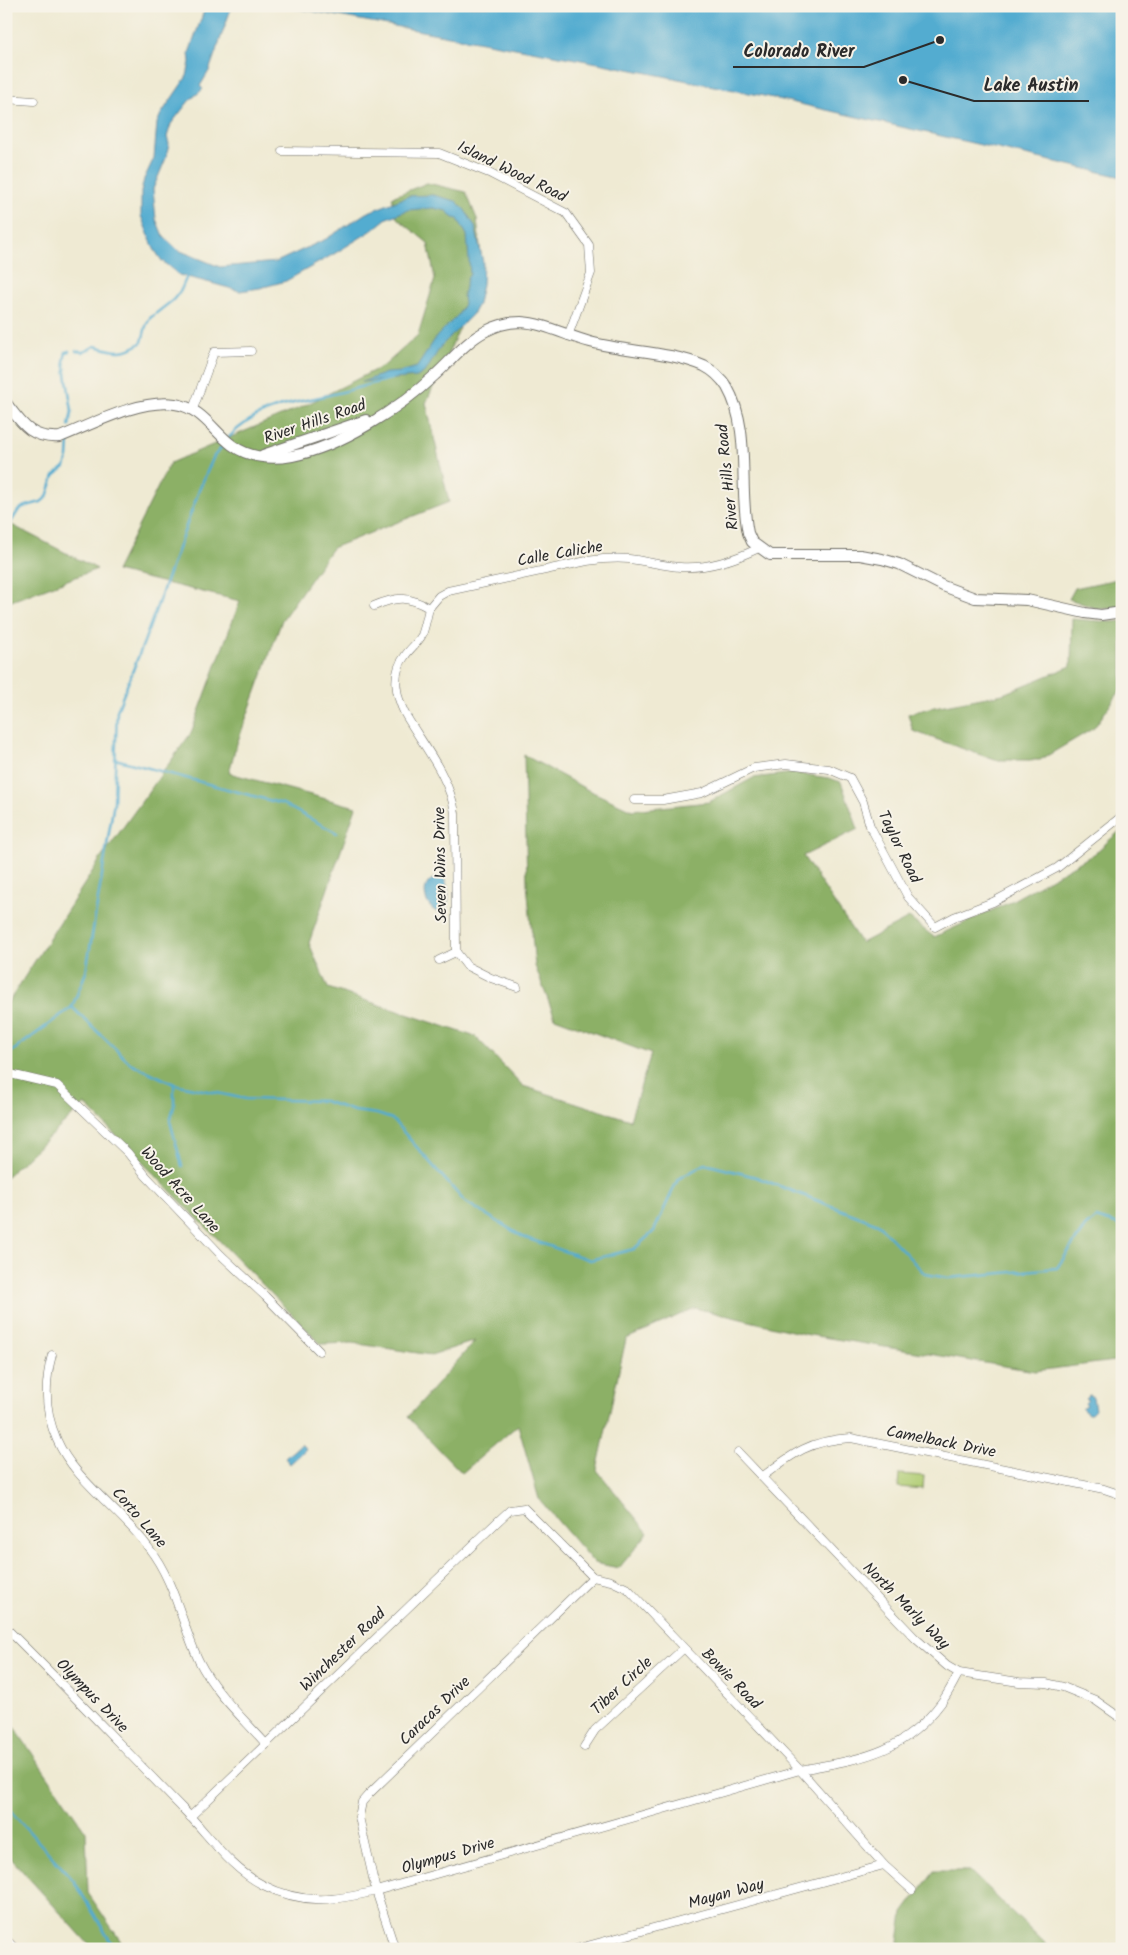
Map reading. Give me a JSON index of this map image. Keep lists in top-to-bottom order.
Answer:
{
  "streets": {
    "street": [
      "Island Wood Road",
      "River Hills Road",
      "Calle Caliche",
      "Taylor Road",
      "Seven Wins Drive",
      "Wood Acre Lane",
      "Camelback Drive",
      "Corto Lane",
      "North Marly Way",
      "Winchester Road",
      "Bowie Road",
      "Tiber Circle",
      "Olympus Drive",
      "Caracas Drive",
      "Mayan Way"
    ]
  },
  "crossings": [
    ["Island Wood Road", "River Hills Road"],
    ["River Hills Road", "Calle Caliche"],
    ["Calle Caliche", "Seven Wins Drive"],
    ["Camelback Drive", "North Marly Way"],
    ["Corto Lane", "Winchester Road"],
    ["North Marly Way", "Olympus Drive"],
    ["Winchester Road", "Bowie Road"],
    ["Winchester Road", "Olympus Drive"],
    ["Winchester Road", "Caracas Drive"],
    ["Bowie Road", "Tiber Circle"],
    ["Bowie Road", "Olympus Drive"],
    ["Bowie Road", "Caracas Drive"],
    ["Bowie Road", "Mayan Way"],
    ["Olympus Drive", "Caracas Drive"]
  ],
  "places": ["Colorado River", "Lake Austin"]
}
